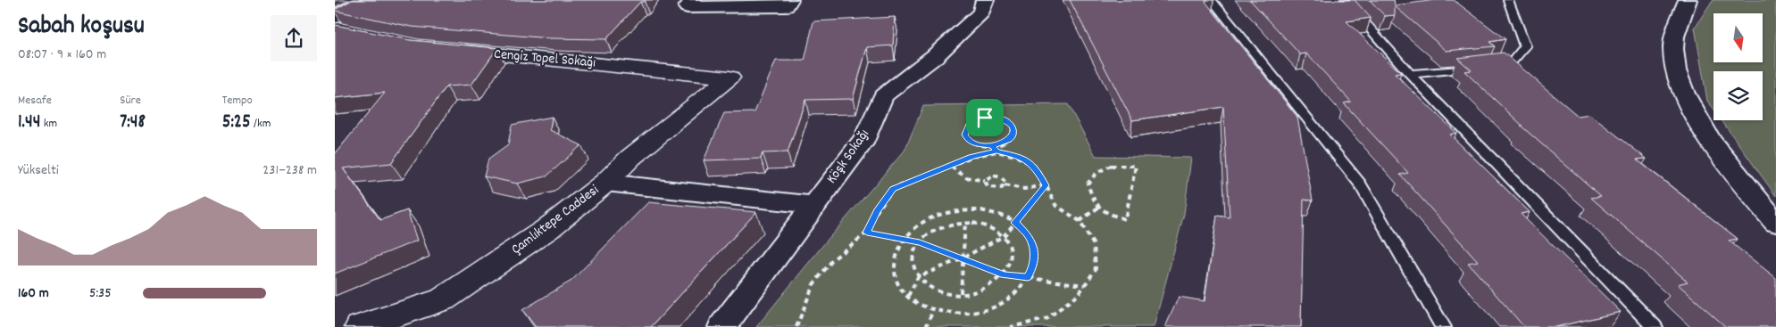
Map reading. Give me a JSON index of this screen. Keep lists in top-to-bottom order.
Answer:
{
  "streets": {
    "street": ["Cengiz Topel Sokağı", "Köşk Sokağı", "Çamlıktepe Caddesi"]
  },
  "crossings": [
    ["Cengiz Topel Sokağı", "Çamlıktepe Caddesi"]
  ],
  "north": "bottom",
  "page": {
    "heading": ["Sabah koşusu", "08:07 · 9 × 160 m"],
    "stats": [
      ["Mesafe", "1.44 km"],
      ["Süre", "7:48"],
      ["Tempo", "5:25 /km"]
    ],
    "chart": ["Yükselti", "231–238 m"],
    "list": [
      {
        "name": "160 m",
        "note": "5:35"
      }
    ]
  }
}
